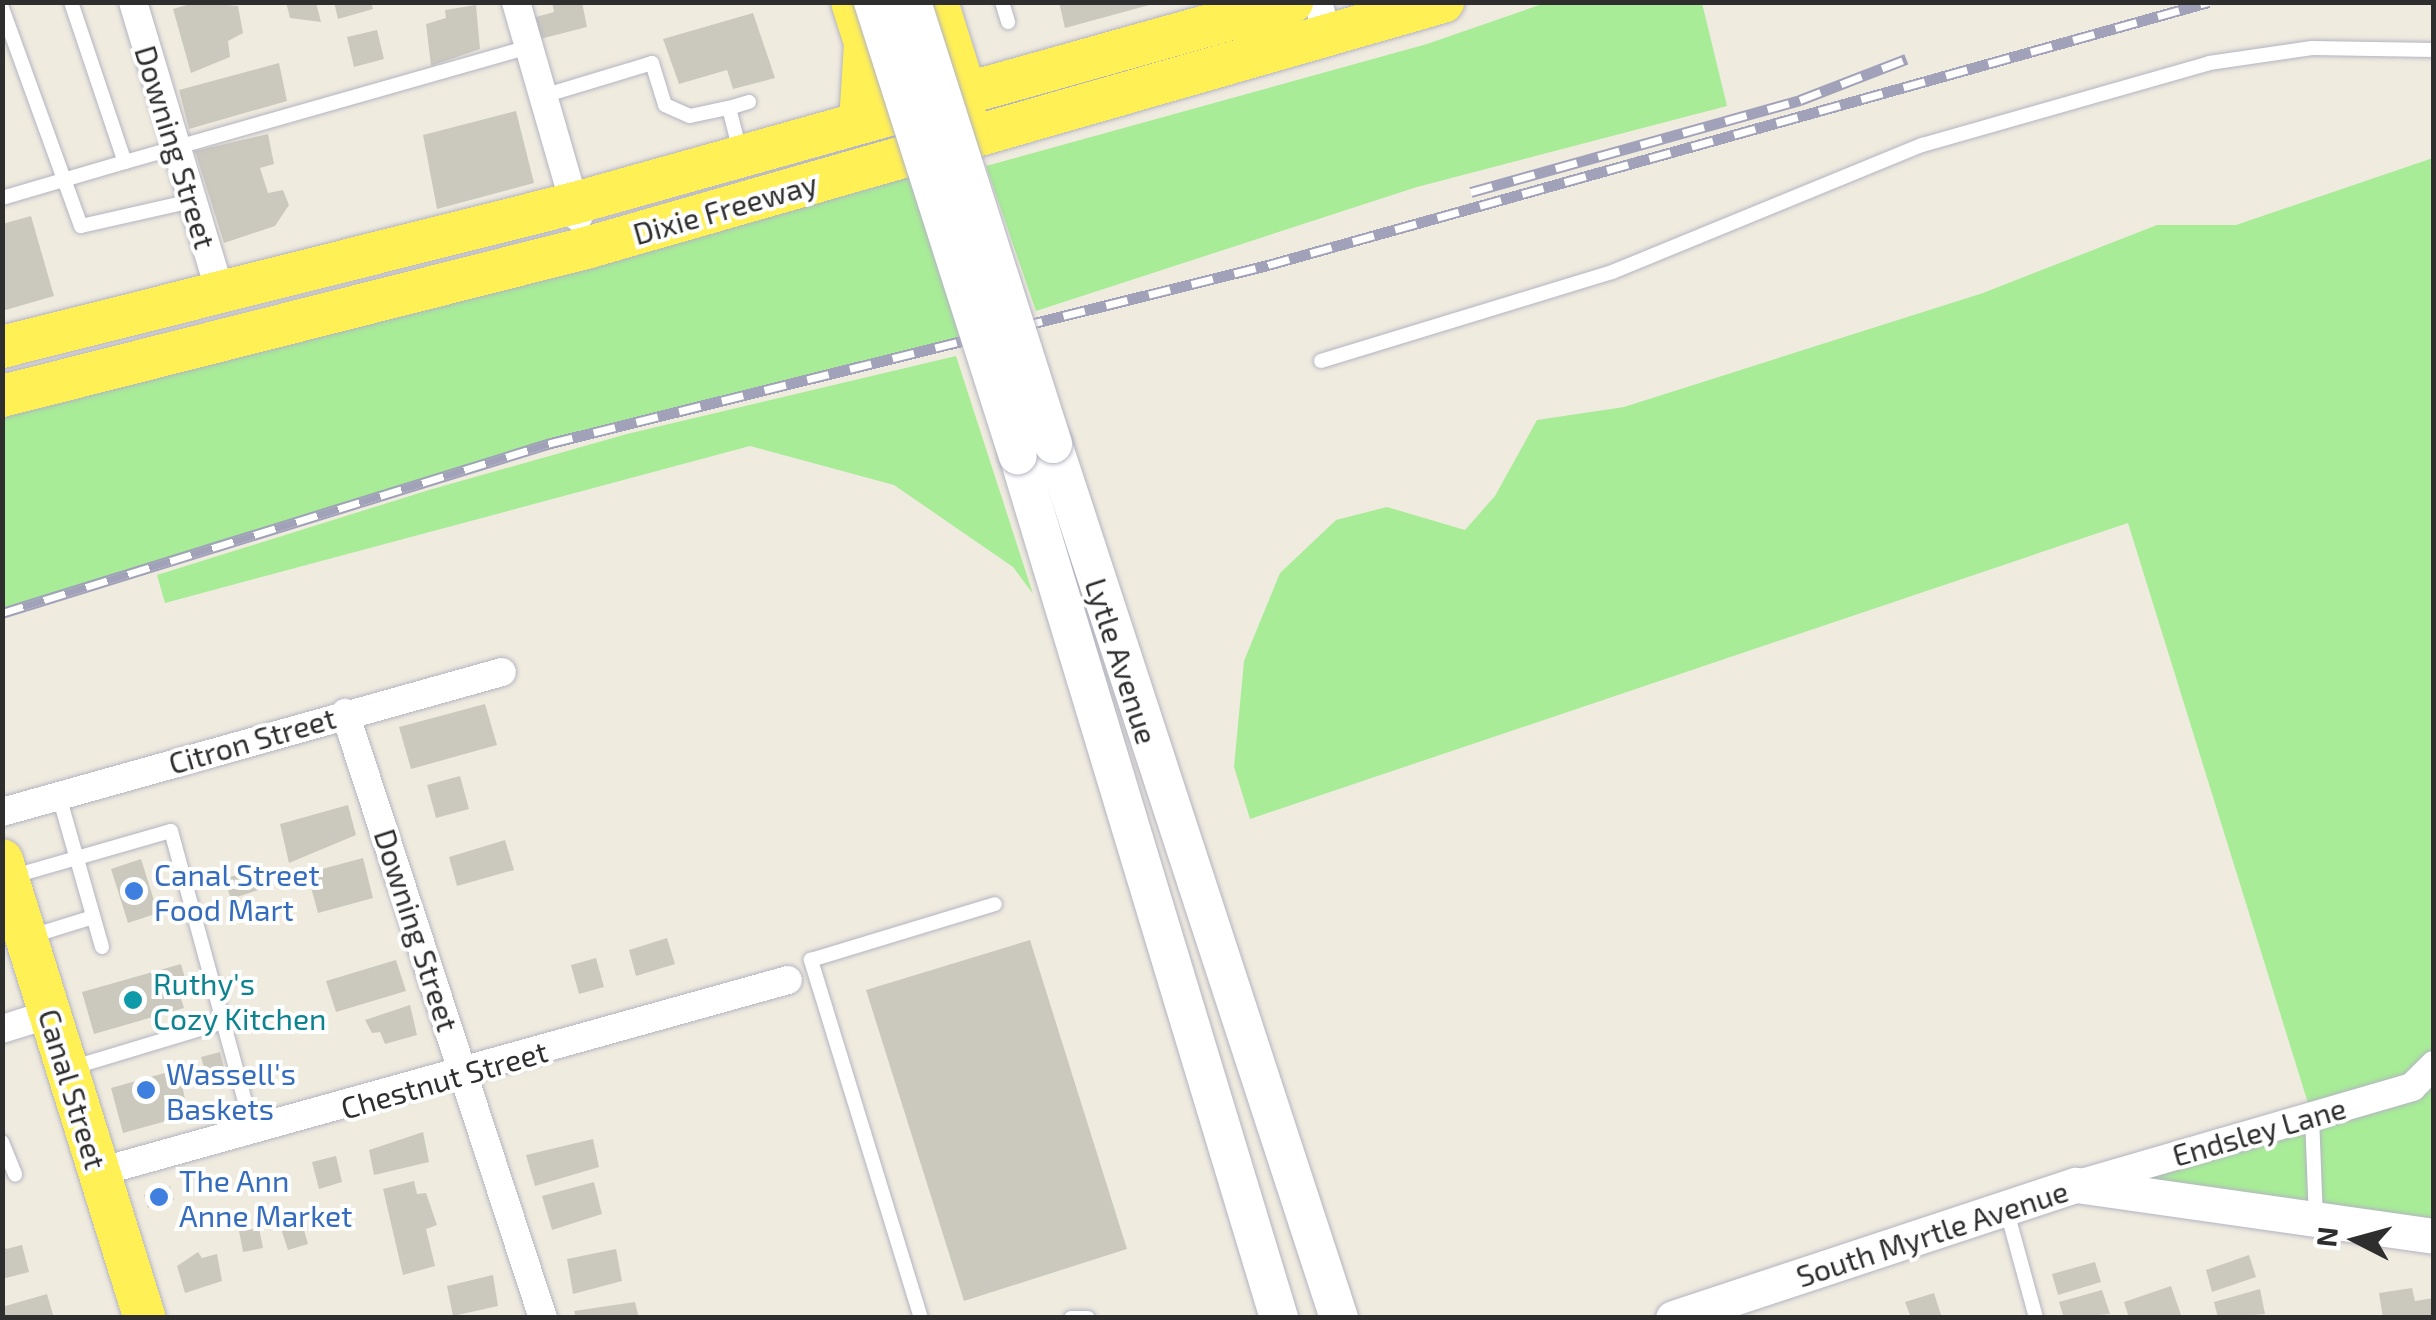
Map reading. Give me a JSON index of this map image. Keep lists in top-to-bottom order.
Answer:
{
  "streets": {
    "main road": ["Dixie Freeway", "Lytle Avenue", "Canal Street"],
    "street": [
      "Downing Street",
      "Citron Street",
      "Chestnut Street",
      "Endsley Lane",
      "South Myrtle Avenue"
    ]
  },
  "crossings": [
    ["Downing Street", "Dixie Freeway"],
    ["Downing Street", "Citron Street"],
    ["Downing Street", "Chestnut Street"],
    ["Chestnut Street", "Canal Street"],
    ["Endsley Lane", "South Myrtle Avenue"]
  ],
  "places": [
    "Canal Street Food Mart",
    "Ruthy's Cozy Kitchen",
    "Wassell's Baskets",
    "The Ann Anne Market"
  ],
  "north": "left"
}
